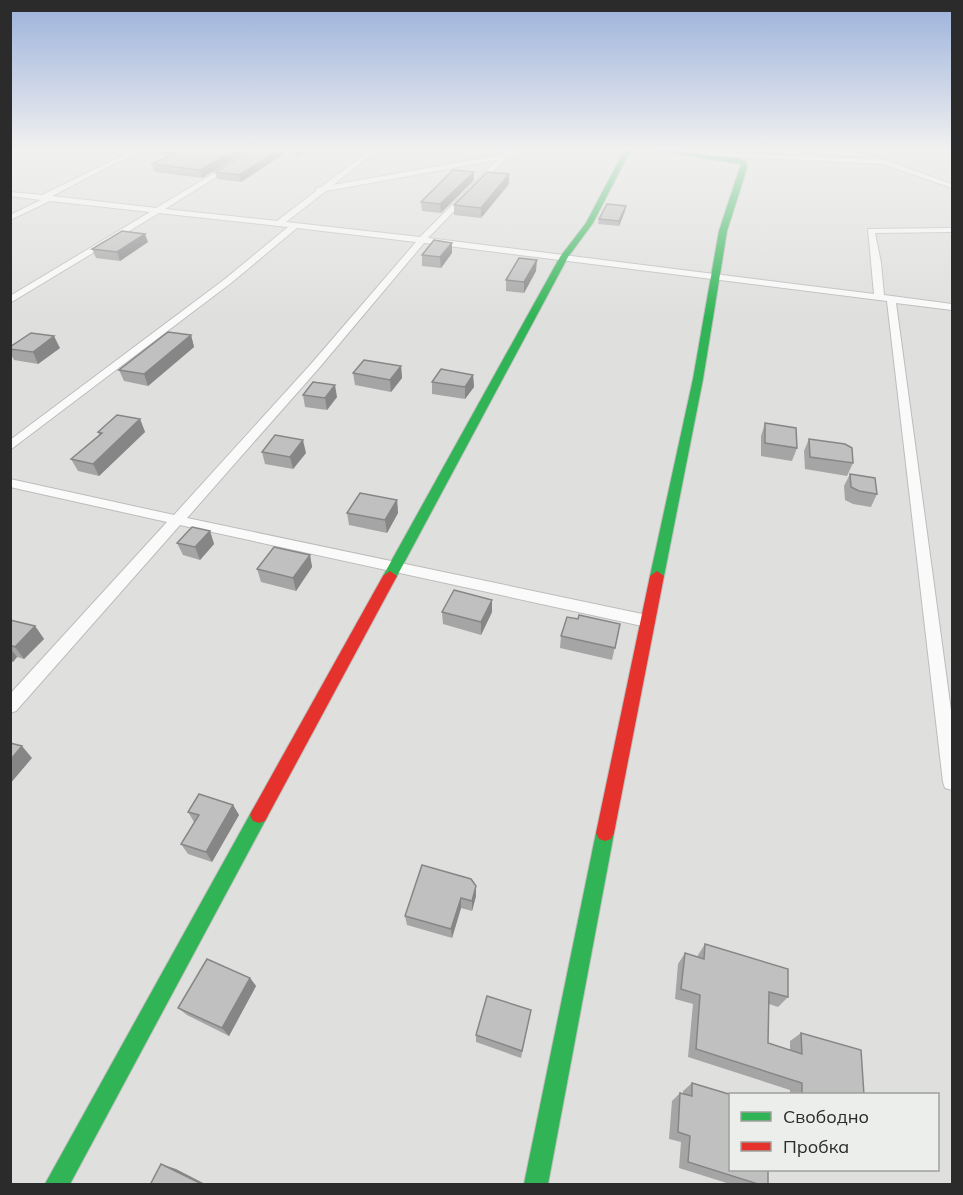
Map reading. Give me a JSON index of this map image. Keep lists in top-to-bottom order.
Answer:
{
  "legend": ["Свободно", "Пробка"]
}
